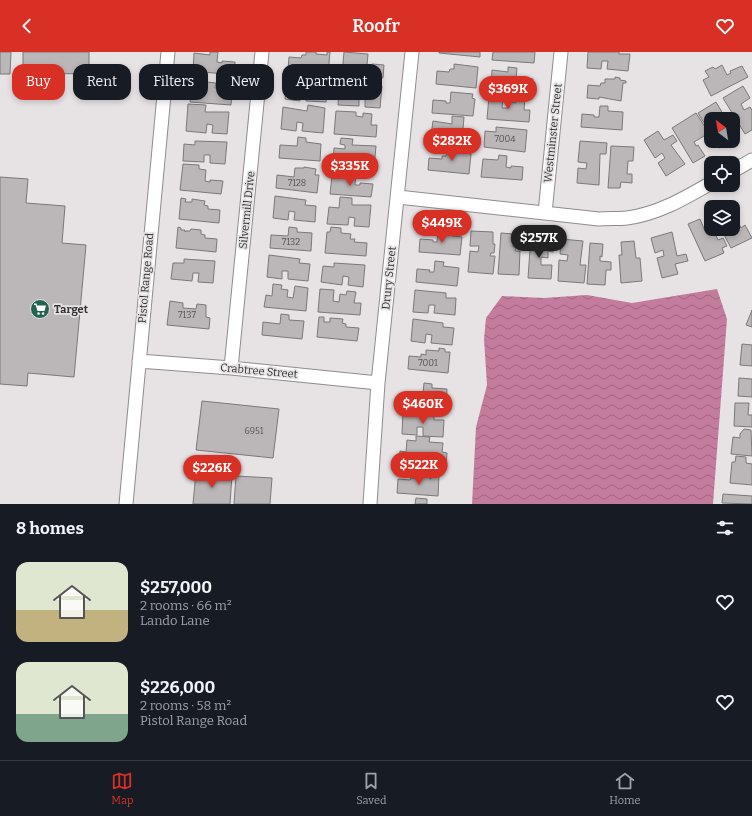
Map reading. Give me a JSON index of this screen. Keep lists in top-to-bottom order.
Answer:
{
  "streets": {
    "street": [
      "Westminster Street",
      "Silvermill Drive",
      "Pistol Range Road",
      "Drury Street",
      "Crabtree Street"
    ]
  },
  "crossings": [
    ["Silvermill Drive", "Crabtree Street"],
    ["Pistol Range Road", "Crabtree Street"],
    ["Drury Street", "Crabtree Street"]
  ],
  "places": {
    "supermarket": ["Target"]
  },
  "house_numbers": [
    "7004",
    "7128",
    "7132",
    "7137",
    "7001",
    "6951"
  ],
  "north": "top left",
  "page": {
    "header": "Roofr",
    "chip": [
      "Buy",
      "Rent",
      "Filters",
      "New",
      "Apartment"
    ],
    "price": [
      "$369K",
      "$282K",
      "$335K",
      "$449K",
      "$257K",
      "$460K",
      "$522K",
      "$226K"
    ],
    "heading": "8 homes",
    "list": [
      {
        "name": "$257,000",
        "note": "2 rooms · 66 m² · Lando Lane"
      },
      {
        "name": "$226,000",
        "note": "2 rooms · 58 m² · Pistol Range Road"
      }
    ],
    "tabs": ["Map", "Saved", "Home"]
  }
}
